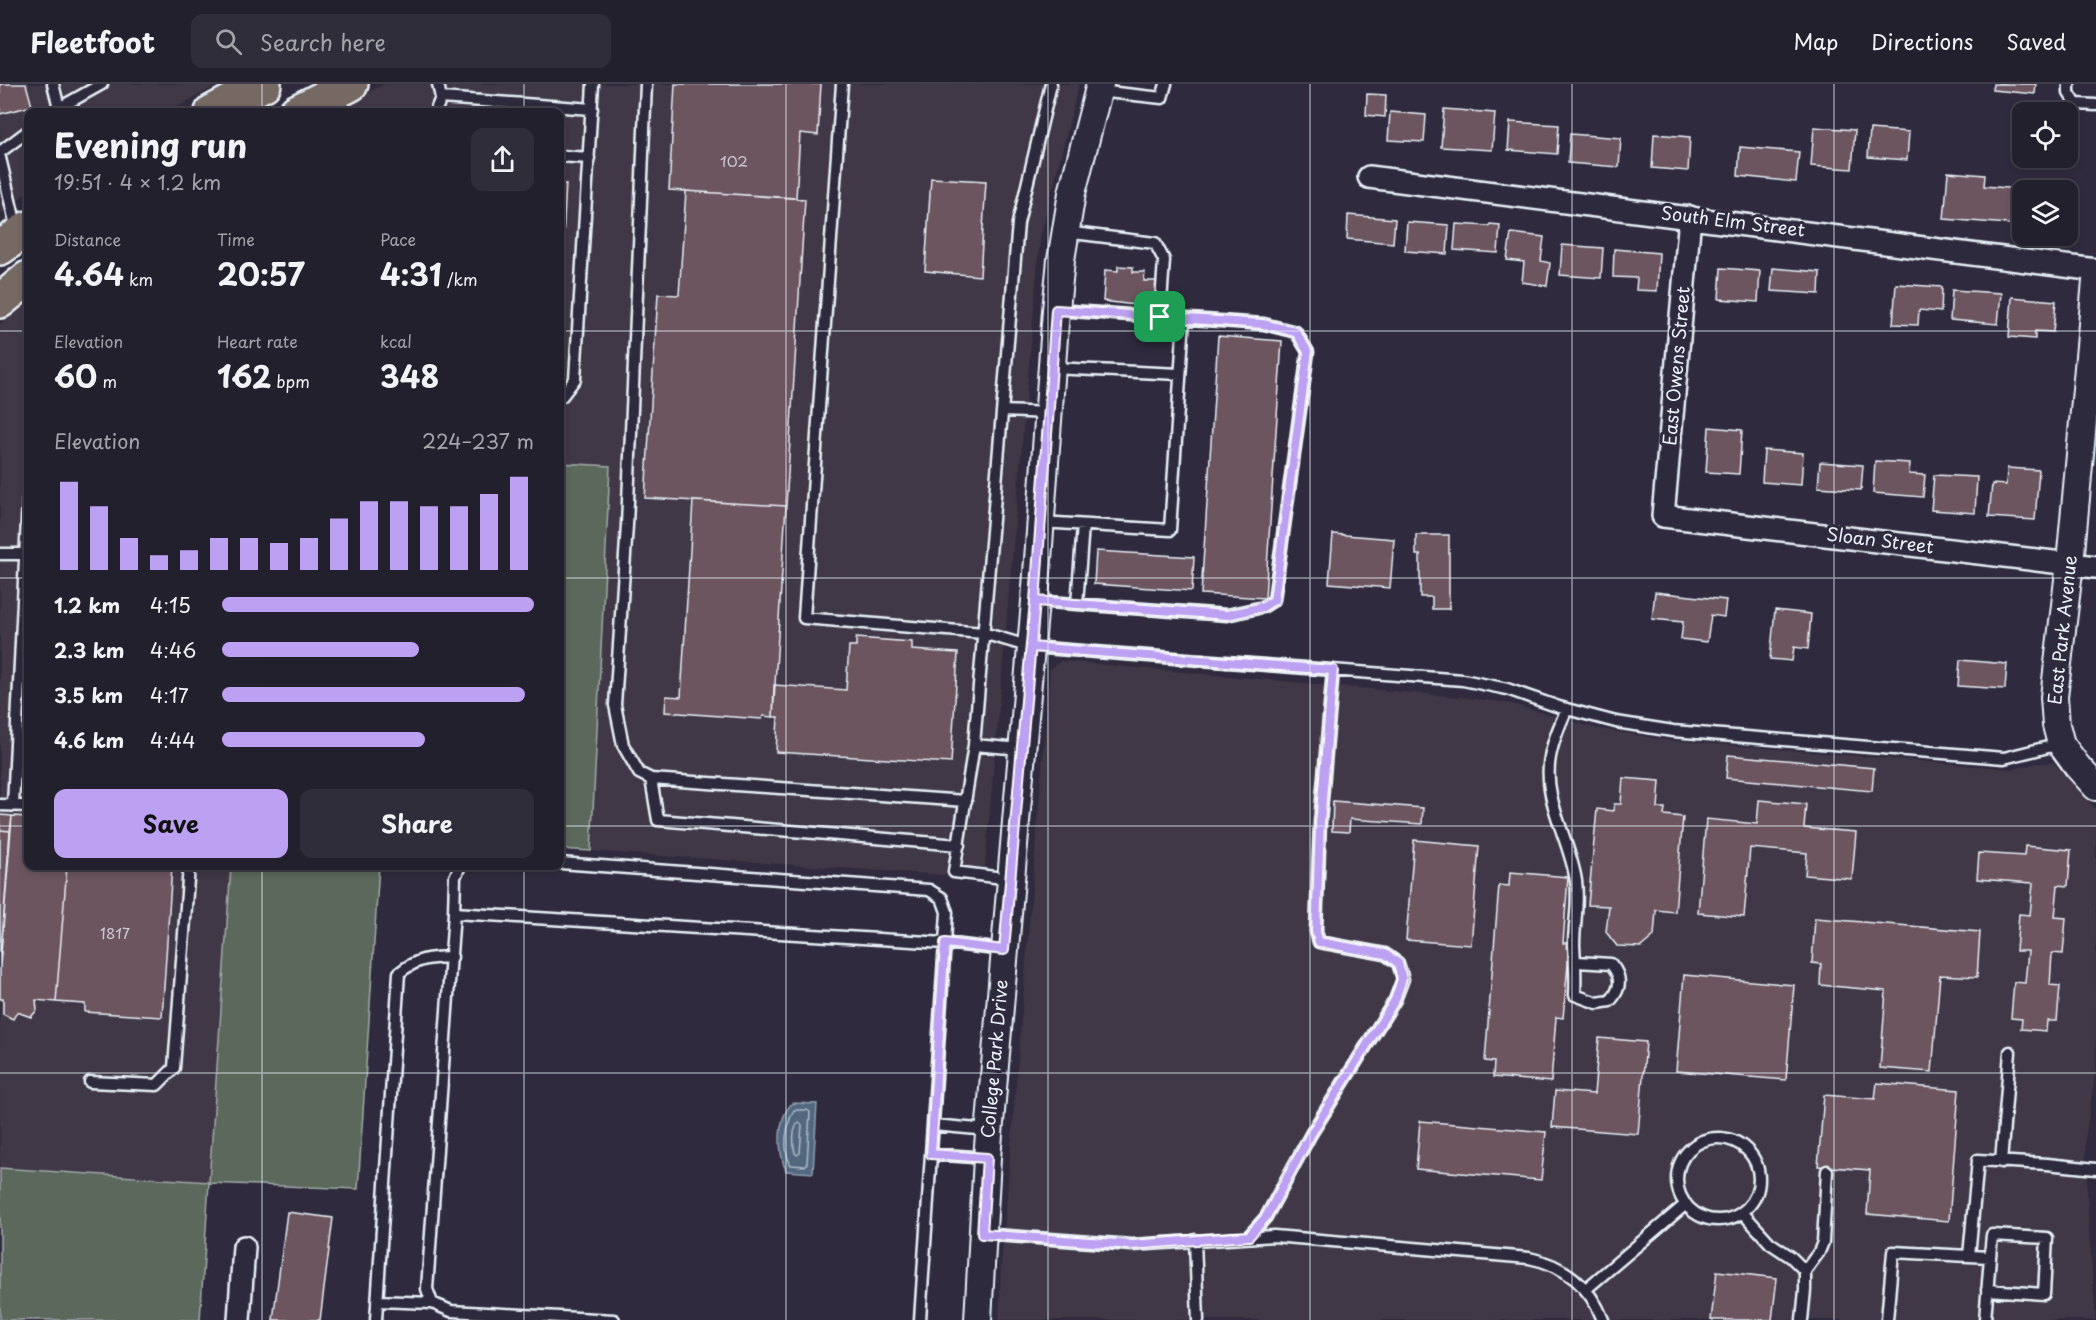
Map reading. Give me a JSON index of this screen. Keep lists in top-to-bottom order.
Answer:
{
  "streets": {
    "street": [
      "South Elm Street",
      "East Owens Street",
      "Sloan Street",
      "East Park Avenue",
      "College Park Drive"
    ]
  },
  "crossings": [
    ["South Elm Street", "East Owens Street"],
    ["East Owens Street", "Sloan Street"],
    ["Sloan Street", "East Park Avenue"]
  ],
  "house_numbers": ["102", "1817"],
  "page": {
    "header": "Fleetfoot",
    "search": "Search here",
    "nav": ["Map", "Directions", "Saved"],
    "heading": ["Evening run", "19:51 · 4 × 1.2 km"],
    "stats": [
      ["Distance", "4.64 km"],
      ["Time", "20:57"],
      ["Pace", "4:31 /km"],
      ["Elevation", "60 m"],
      ["Heart rate", "162 bpm"],
      ["kcal", "348"]
    ],
    "chart": ["Elevation", "224–237 m"],
    "list": [
      {
        "name": "1.2 km",
        "note": "4:15"
      },
      {
        "name": "2.3 km",
        "note": "4:46"
      },
      {
        "name": "3.5 km",
        "note": "4:17"
      },
      {
        "name": "4.6 km",
        "note": "4:44"
      }
    ],
    "buttons": ["Save", "Share"]
  }
}
